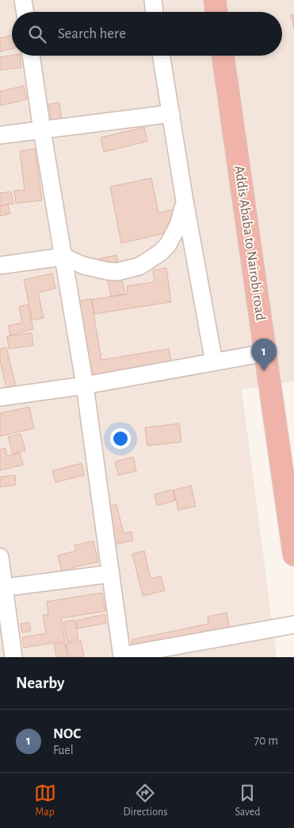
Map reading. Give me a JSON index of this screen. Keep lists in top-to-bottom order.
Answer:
{
  "streets": {
    "highway": ["Addis Ababa to Nairobi road"]
  },
  "page": {
    "search": "Search here",
    "pins": "1",
    "heading": "Nearby",
    "list": [
      {
        "mark": "1",
        "name": "NOC",
        "note": "Fuel",
        "value": "70 m"
      }
    ],
    "nav": ["Map", "Directions", "Saved"]
  }
}
